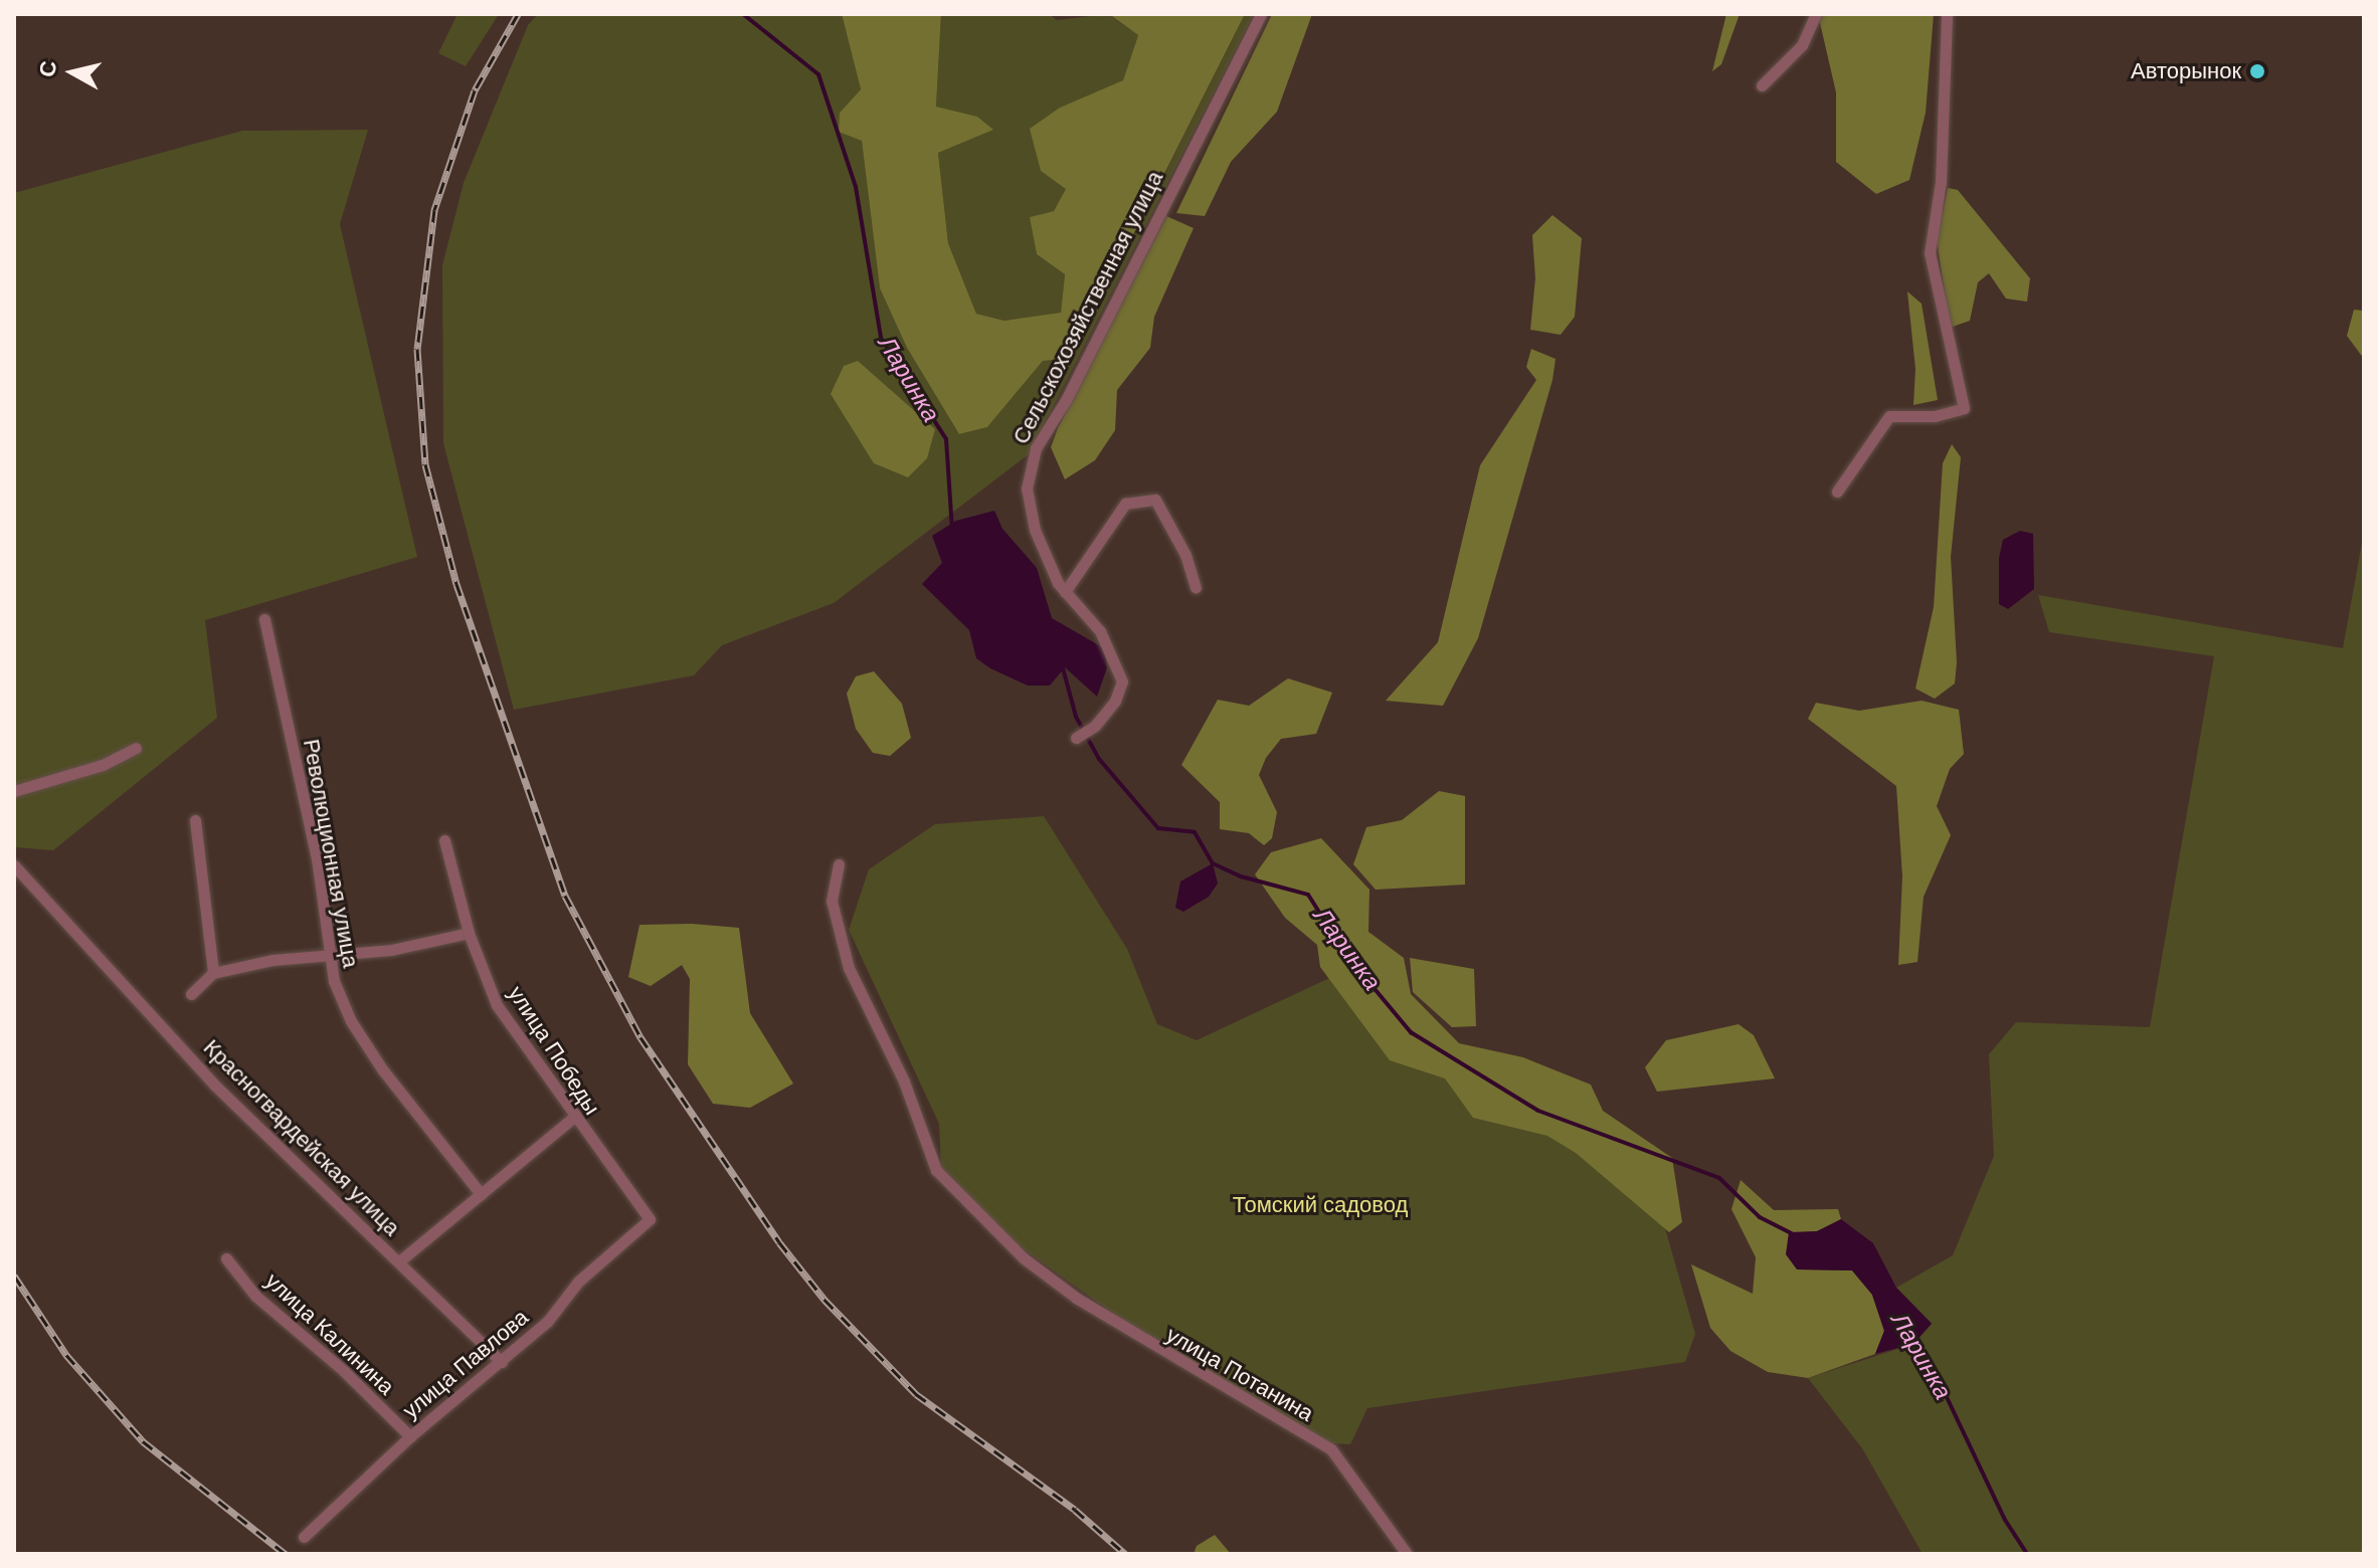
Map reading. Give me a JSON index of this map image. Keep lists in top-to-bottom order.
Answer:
{
  "streets": {
    "street": [
      "Сельскохозяйственная улица",
      "Революционная улица",
      "улица Победы",
      "Красногвардейская улица",
      "улица Калинина",
      "улица Павлова",
      "улица Потанина"
    ]
  },
  "crossings": [
    ["улица Победы", "улица Павлова"],
    ["Красногвардейская улица", "улица Павлова"],
    ["улица Калинина", "улица Павлова"]
  ],
  "water": ["Ларинка"],
  "parks": ["Томский садовод"],
  "places": ["Авторынок"],
  "north": "left"
}
